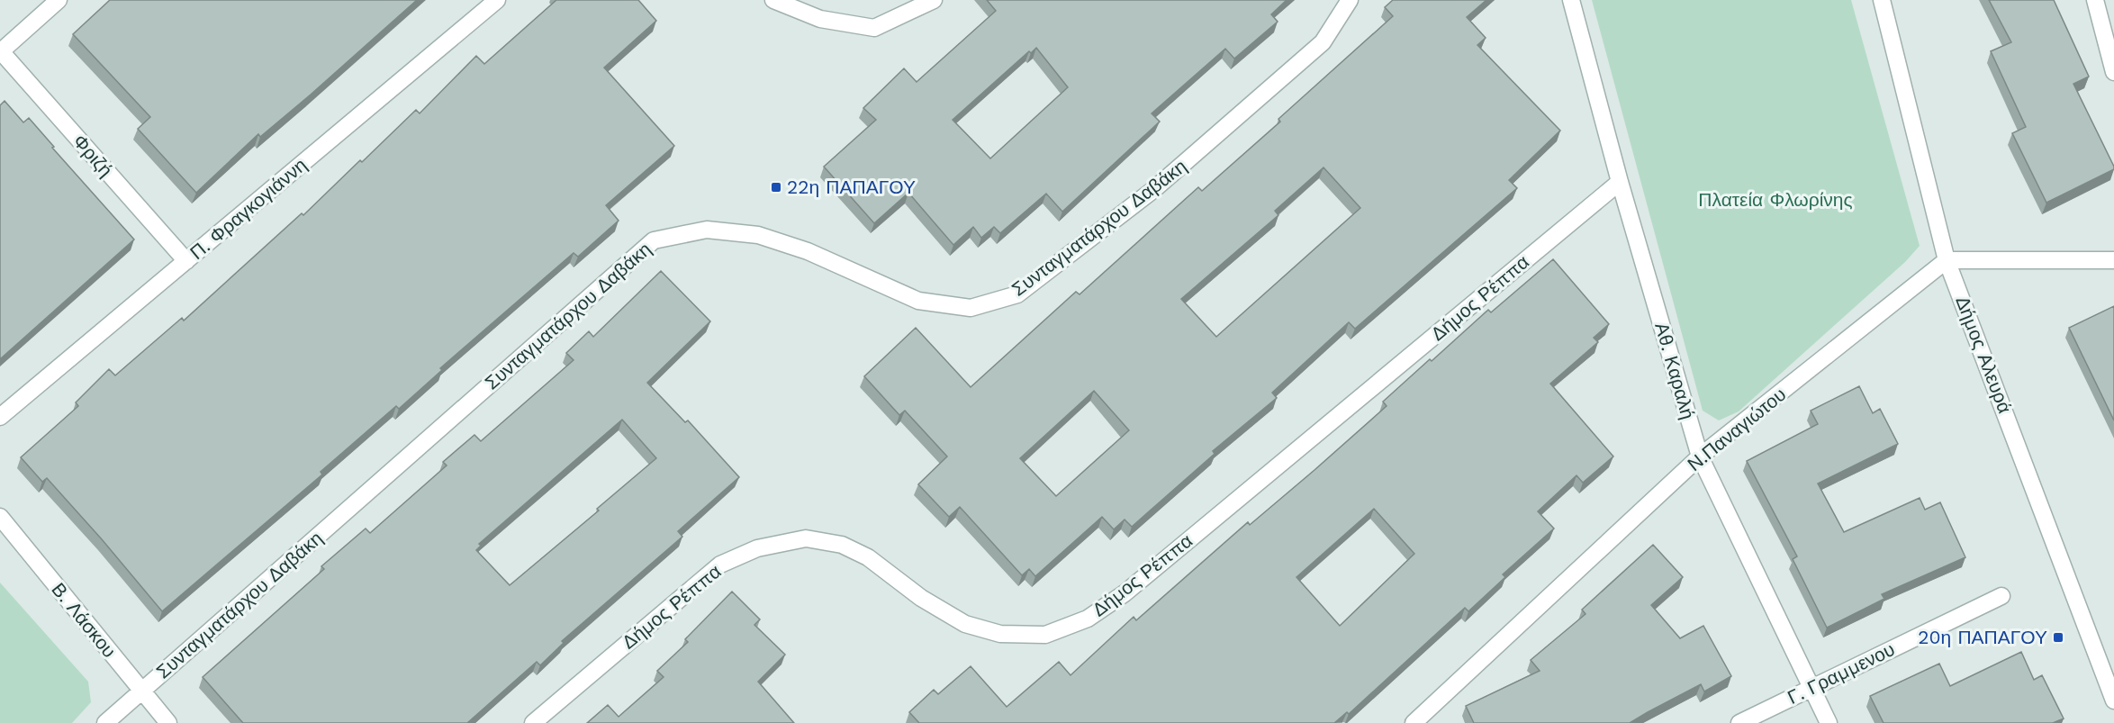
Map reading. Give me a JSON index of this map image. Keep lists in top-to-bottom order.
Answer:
{
  "streets": {
    "street": [
      "Φριζή",
      "Π. Φραγκογιάννη",
      "Συνταγματάρχου Δαβάκη",
      "Δήμος Ρέππα",
      "Δήμος Αλευρά",
      "Αθ. Καραλή",
      "Ν.Παναγιώτου",
      "Β. Λάσκου",
      "Γ. Γραμμενου"
    ]
  },
  "crossings": [
    ["Φριζή", "Π. Φραγκογιάννη"],
    ["Συνταγματάρχου Δαβάκη", "Β. Λάσκου"],
    ["Δήμος Ρέππα", "Αθ. Καραλή"],
    ["Δήμος Αλευρά", "Ν.Παναγιώτου"],
    ["Αθ. Καραλή", "Ν.Παναγιώτου"],
    ["Αθ. Καραλή", "Γ. Γραμμενου"]
  ],
  "parks": ["Πλατεία Φλωρίνης"],
  "places": {
    "transit": ["22η ΠΑΠΑΓΟΥ", "20η ΠΑΠΑΓΟΥ"]
  }
}
